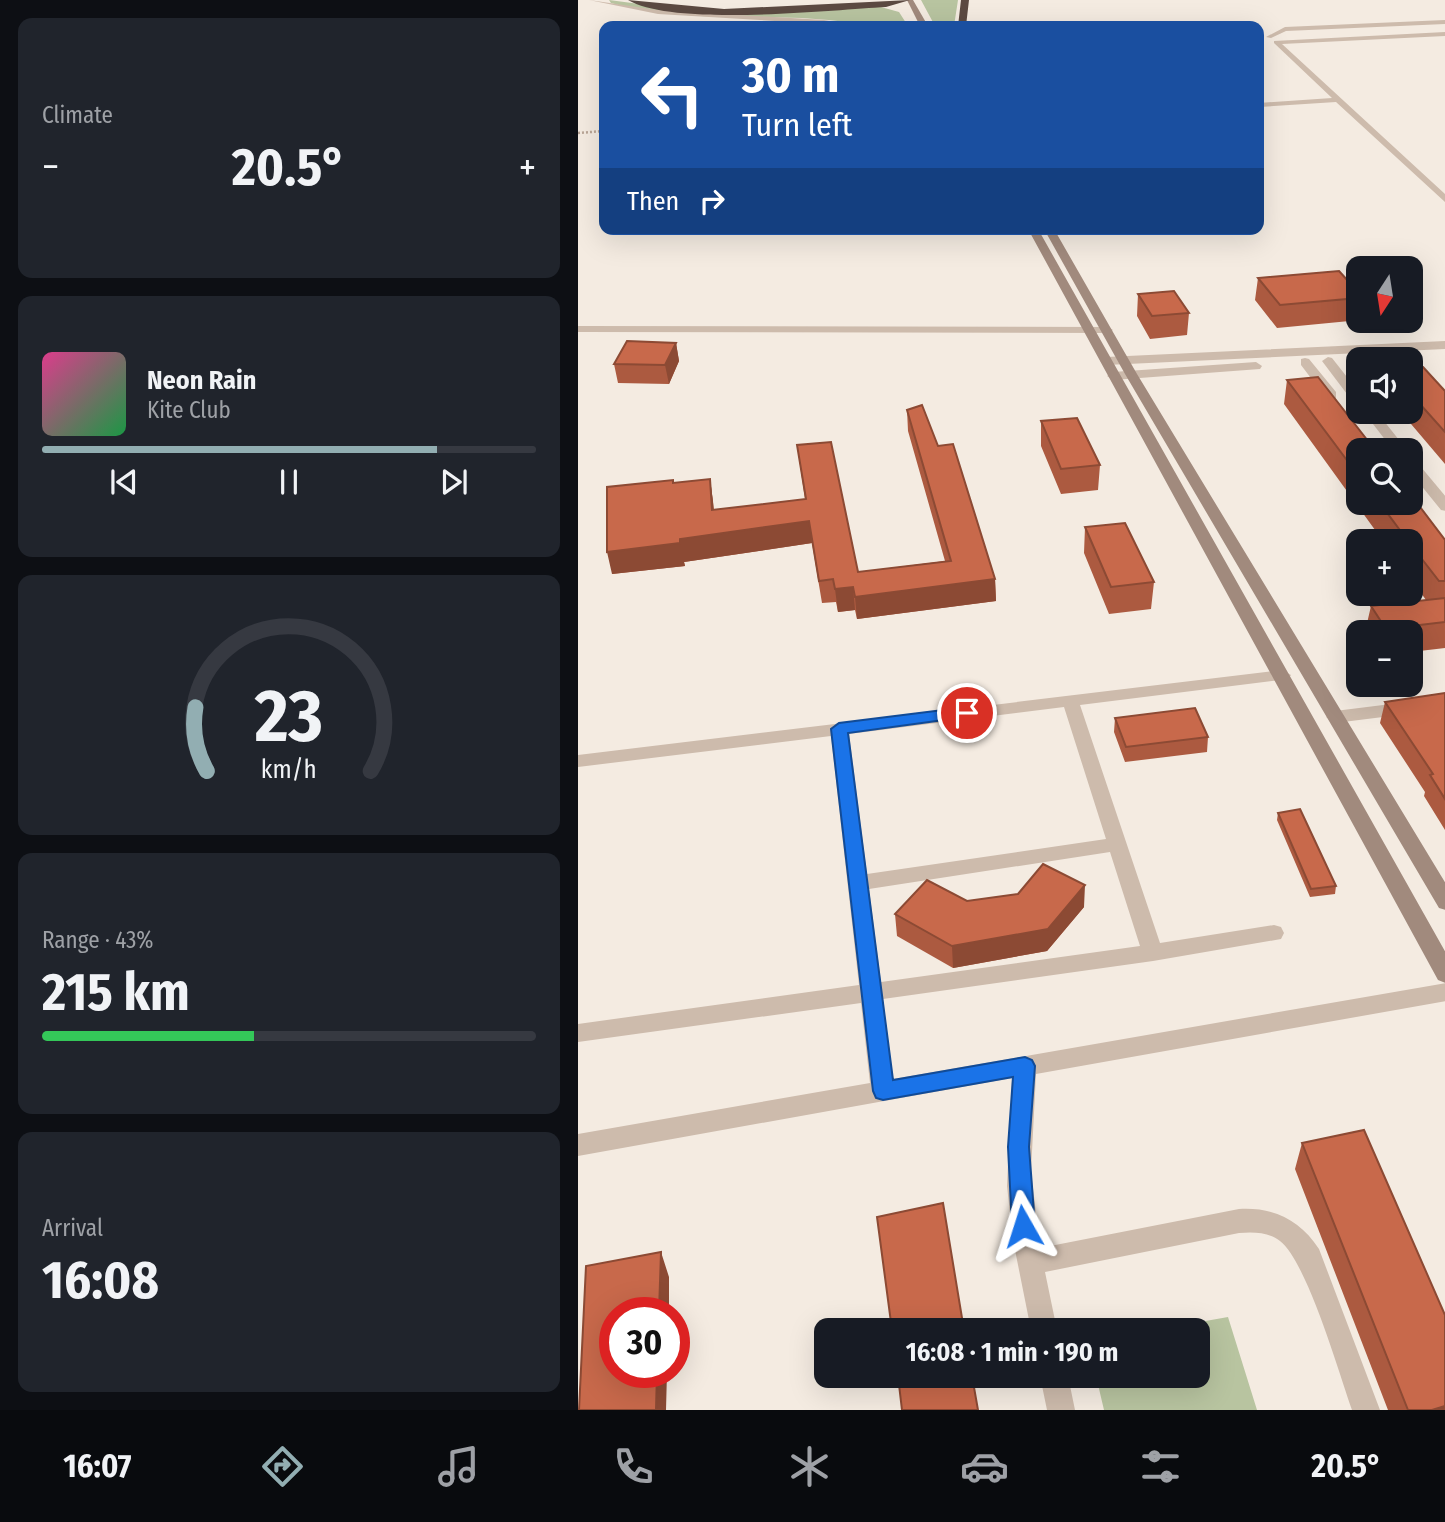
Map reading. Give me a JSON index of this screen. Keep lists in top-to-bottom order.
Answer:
{
  "north": "bottom",
  "page": {
    "tile": [
      "Climate",
      ["Range · 43%", "215 km"],
      ["Arrival", "16:08"]
    ],
    "turn": ["30 m", "Turn left"],
    "heat": ["−", "20.5°", "+"],
    "then": "Then",
    "map_buttons": ["+", "−"],
    "song": ["Neon Rain", "Kite Club"],
    "limit": "30",
    "trip": "16:08 · 1 min · 190 m",
    "tabs": ["16:07", "20.5°"],
    "gauge": ["23", "km/h"]
  }
}
